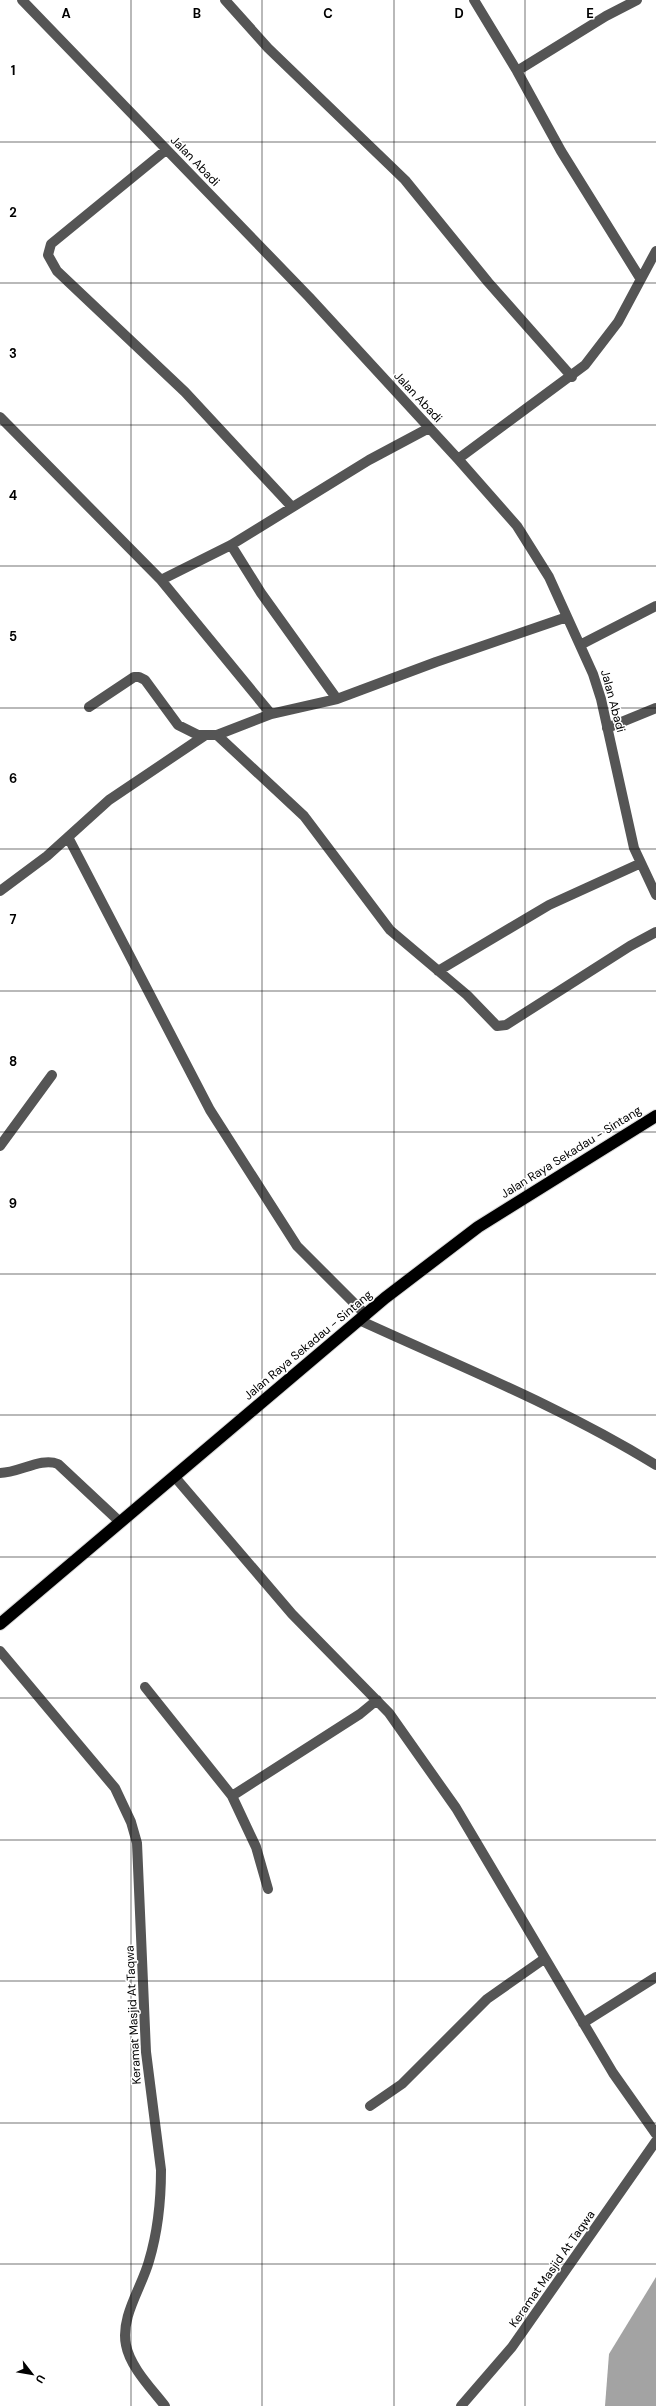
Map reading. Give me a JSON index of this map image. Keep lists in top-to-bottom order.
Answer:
{
  "streets": {
    "highway": ["Jalan Raya Sekadau - Sintang"],
    "street": ["Jalan Abadi", "Keramat Masjid At Taqwa"]
  },
  "north": "bottom right",
  "grid": {
    "columns": [
      "A",
      "B",
      "C",
      "D",
      "E"
    ],
    "rows": [
      "1",
      "2",
      "3",
      "4",
      "5",
      "6",
      "7",
      "8",
      "9"
    ]
  }
}
